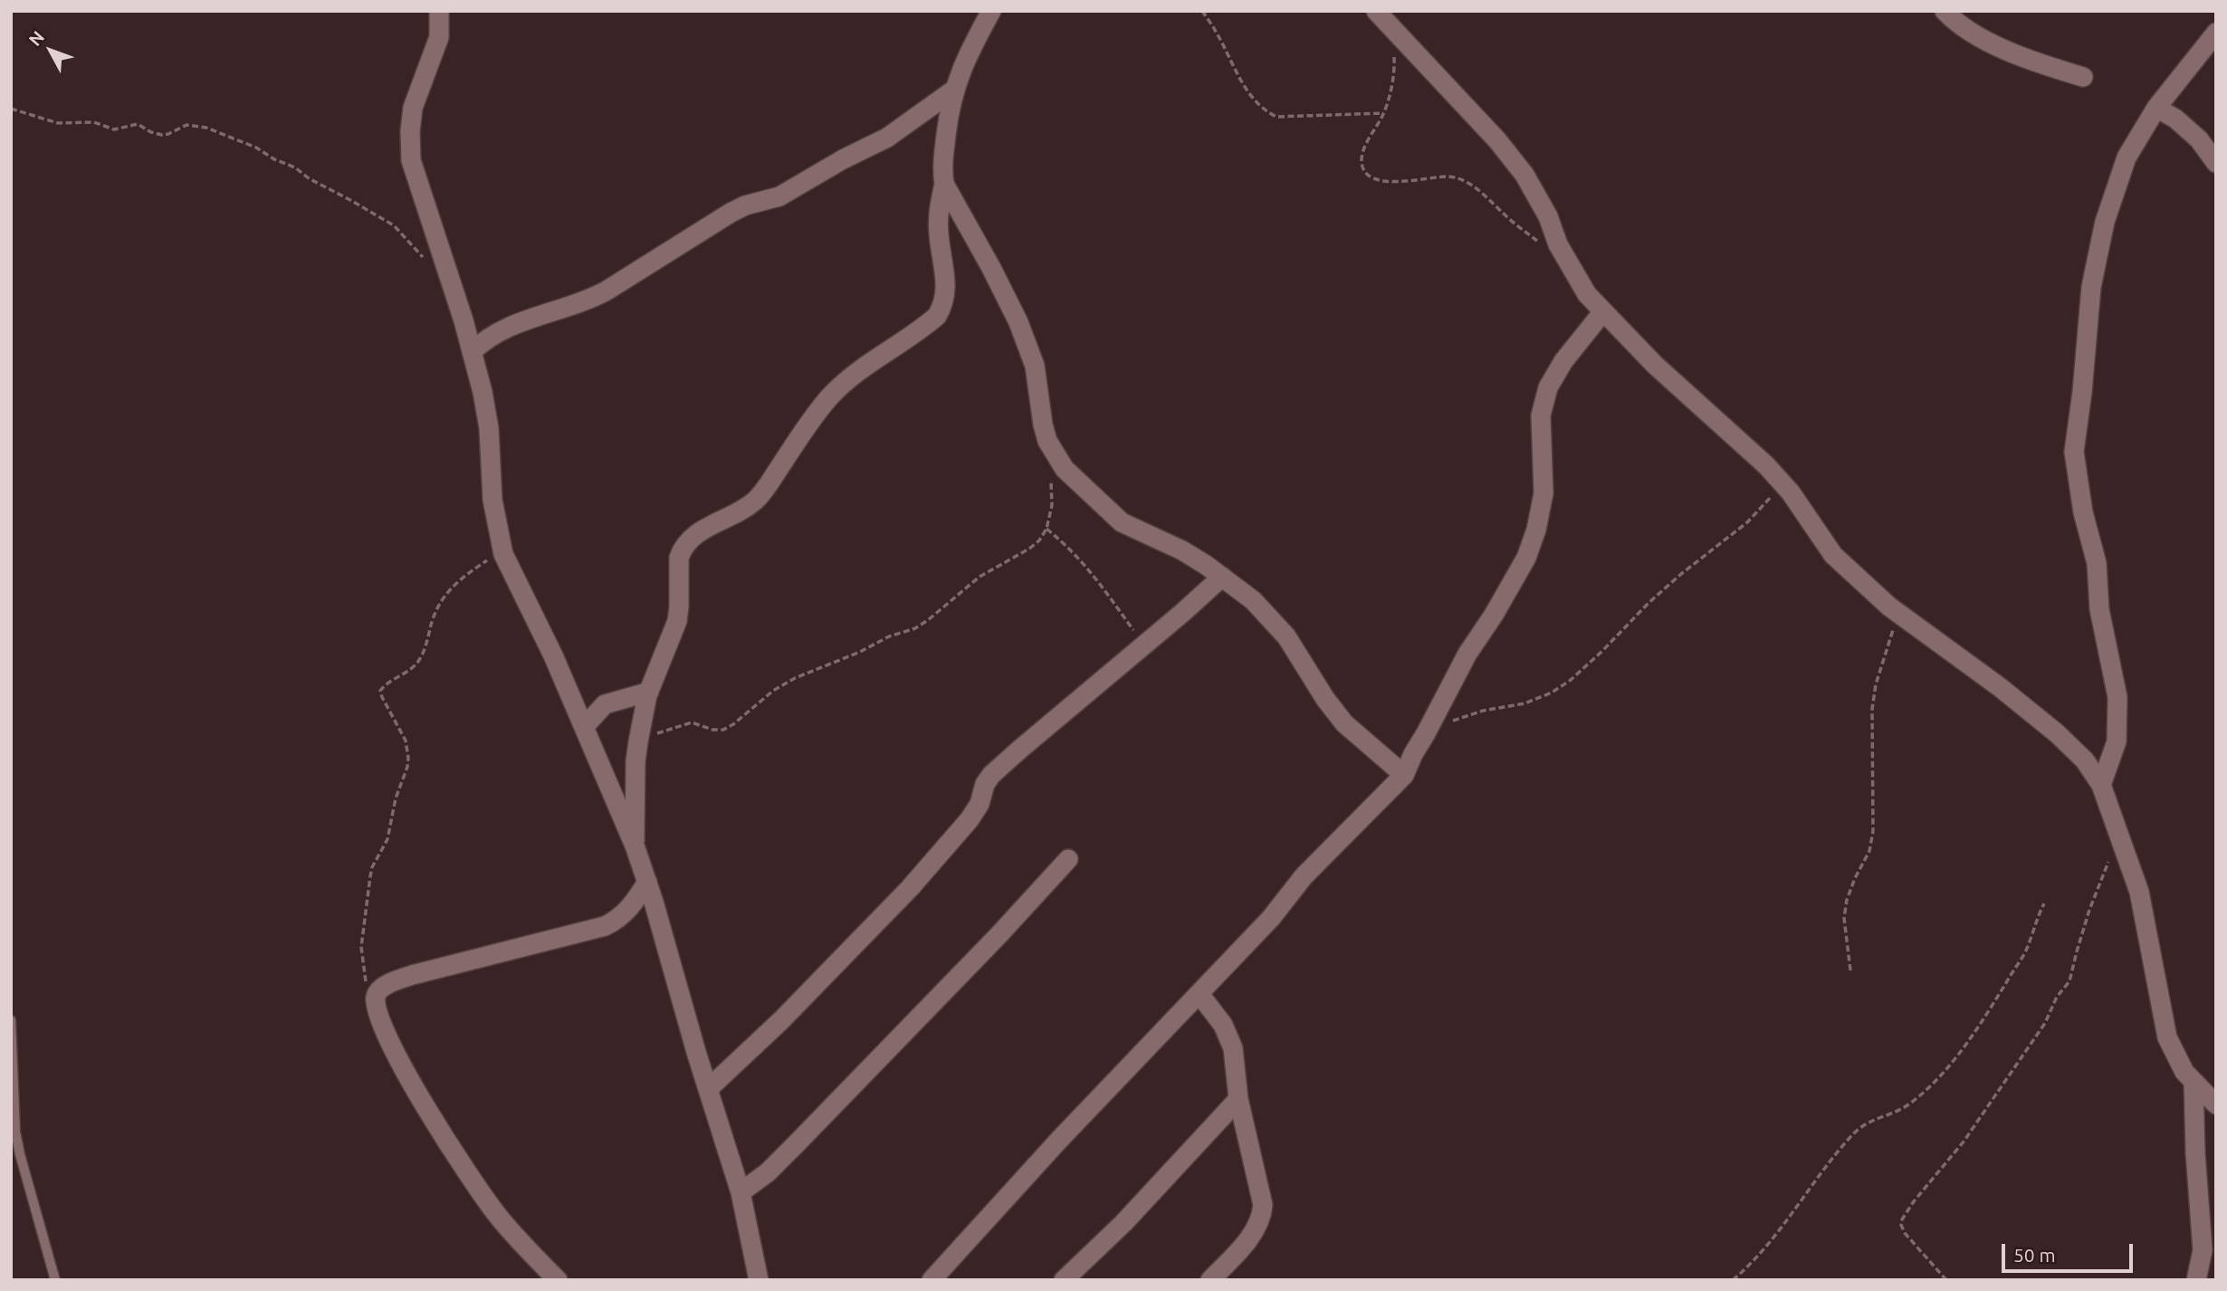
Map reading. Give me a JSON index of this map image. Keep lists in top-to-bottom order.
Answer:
{
  "scale_bar": "50 m",
  "north": "top left"
}
